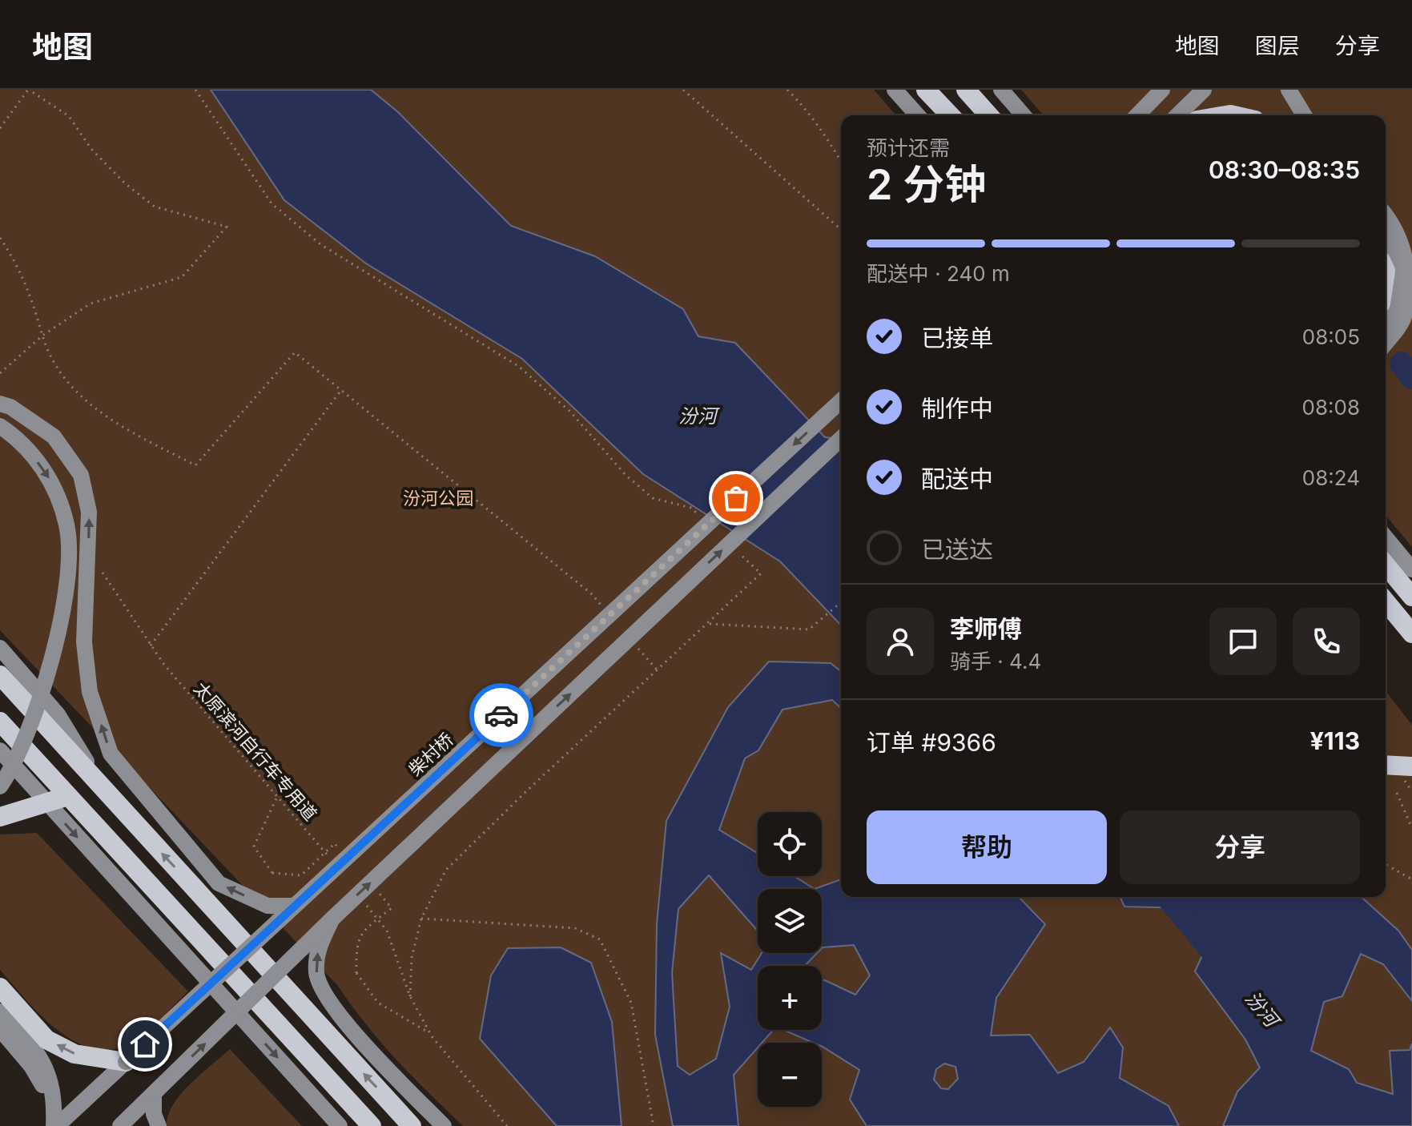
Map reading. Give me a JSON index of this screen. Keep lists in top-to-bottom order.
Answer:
{
  "streets": {
    "main road": ["柴村桥"],
    "path": ["太原滨河自行车专用道"]
  },
  "water": ["汾河"],
  "parks": ["汾河公园"],
  "page": {
    "header": "地图",
    "nav": ["地图", "图层", "分享"],
    "heading": ["2 分钟", "预计还需", "08:30–08:35"],
    "panel": [
      "李师傅",
      "骑手 · 4.4",
      "订单 #9366",
      "¥113"
    ],
    "bar": "配送中 · 240 m",
    "list": [
      ["已接单", "08:05"],
      ["制作中", "08:08"],
      ["配送中", "08:24"],
      "已送达"
    ],
    "buttons": ["帮助", "分享"],
    "map_buttons": ["+", "−"]
  }
}
